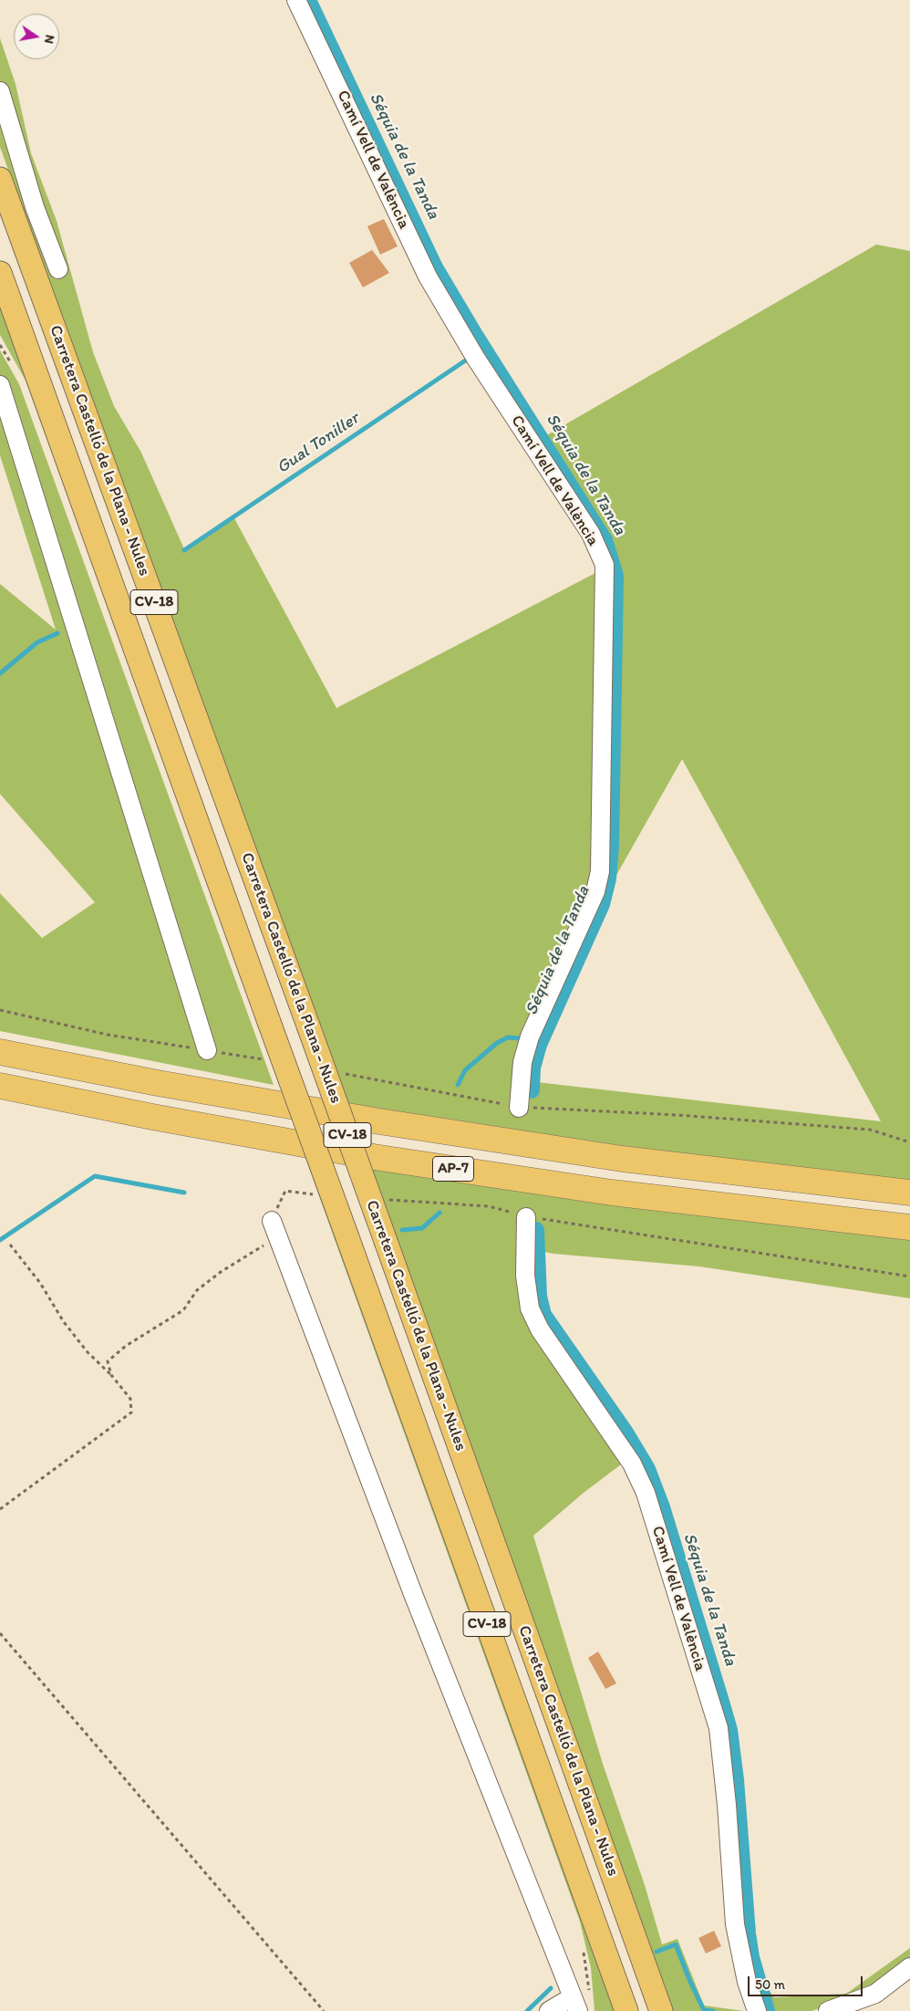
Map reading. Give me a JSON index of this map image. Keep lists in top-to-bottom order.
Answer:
{
  "streets": {
    "highway": ["AP-7"],
    "main road": ["Carretera Castelló de la Plana - Nules", "CV-18"],
    "street": ["Camí Vell de València"]
  },
  "water": ["Séquia de la Tanda", "Gual Toniller"],
  "scale_bar": "50 m",
  "north": "right"
}
